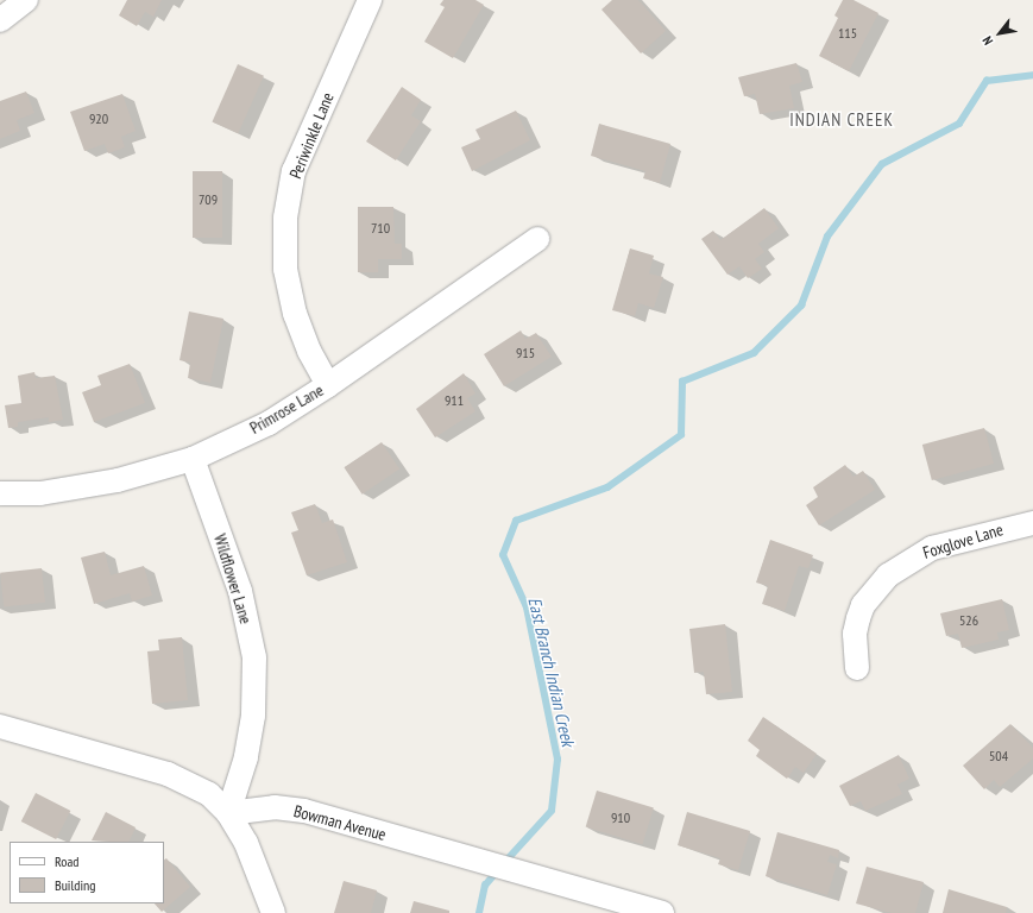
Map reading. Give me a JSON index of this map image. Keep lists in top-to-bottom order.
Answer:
{
  "streets": {
    "street": [
      "Periwinkle Lane",
      "Primrose Lane",
      "Foxglove Lane",
      "Wildflower Lane",
      "Bowman Avenue"
    ]
  },
  "crossings": [
    ["Periwinkle Lane", "Primrose Lane"],
    ["Primrose Lane", "Wildflower Lane"],
    ["Wildflower Lane", "Bowman Avenue"]
  ],
  "districts": ["INDIAN CREEK"],
  "water": ["East Branch Indian Creek"],
  "house_numbers": [
    "115",
    "920",
    "709",
    "710",
    "915",
    "911",
    "526",
    "504",
    "910"
  ],
  "legend": ["Road", "Building"],
  "north": "bottom left"
}
